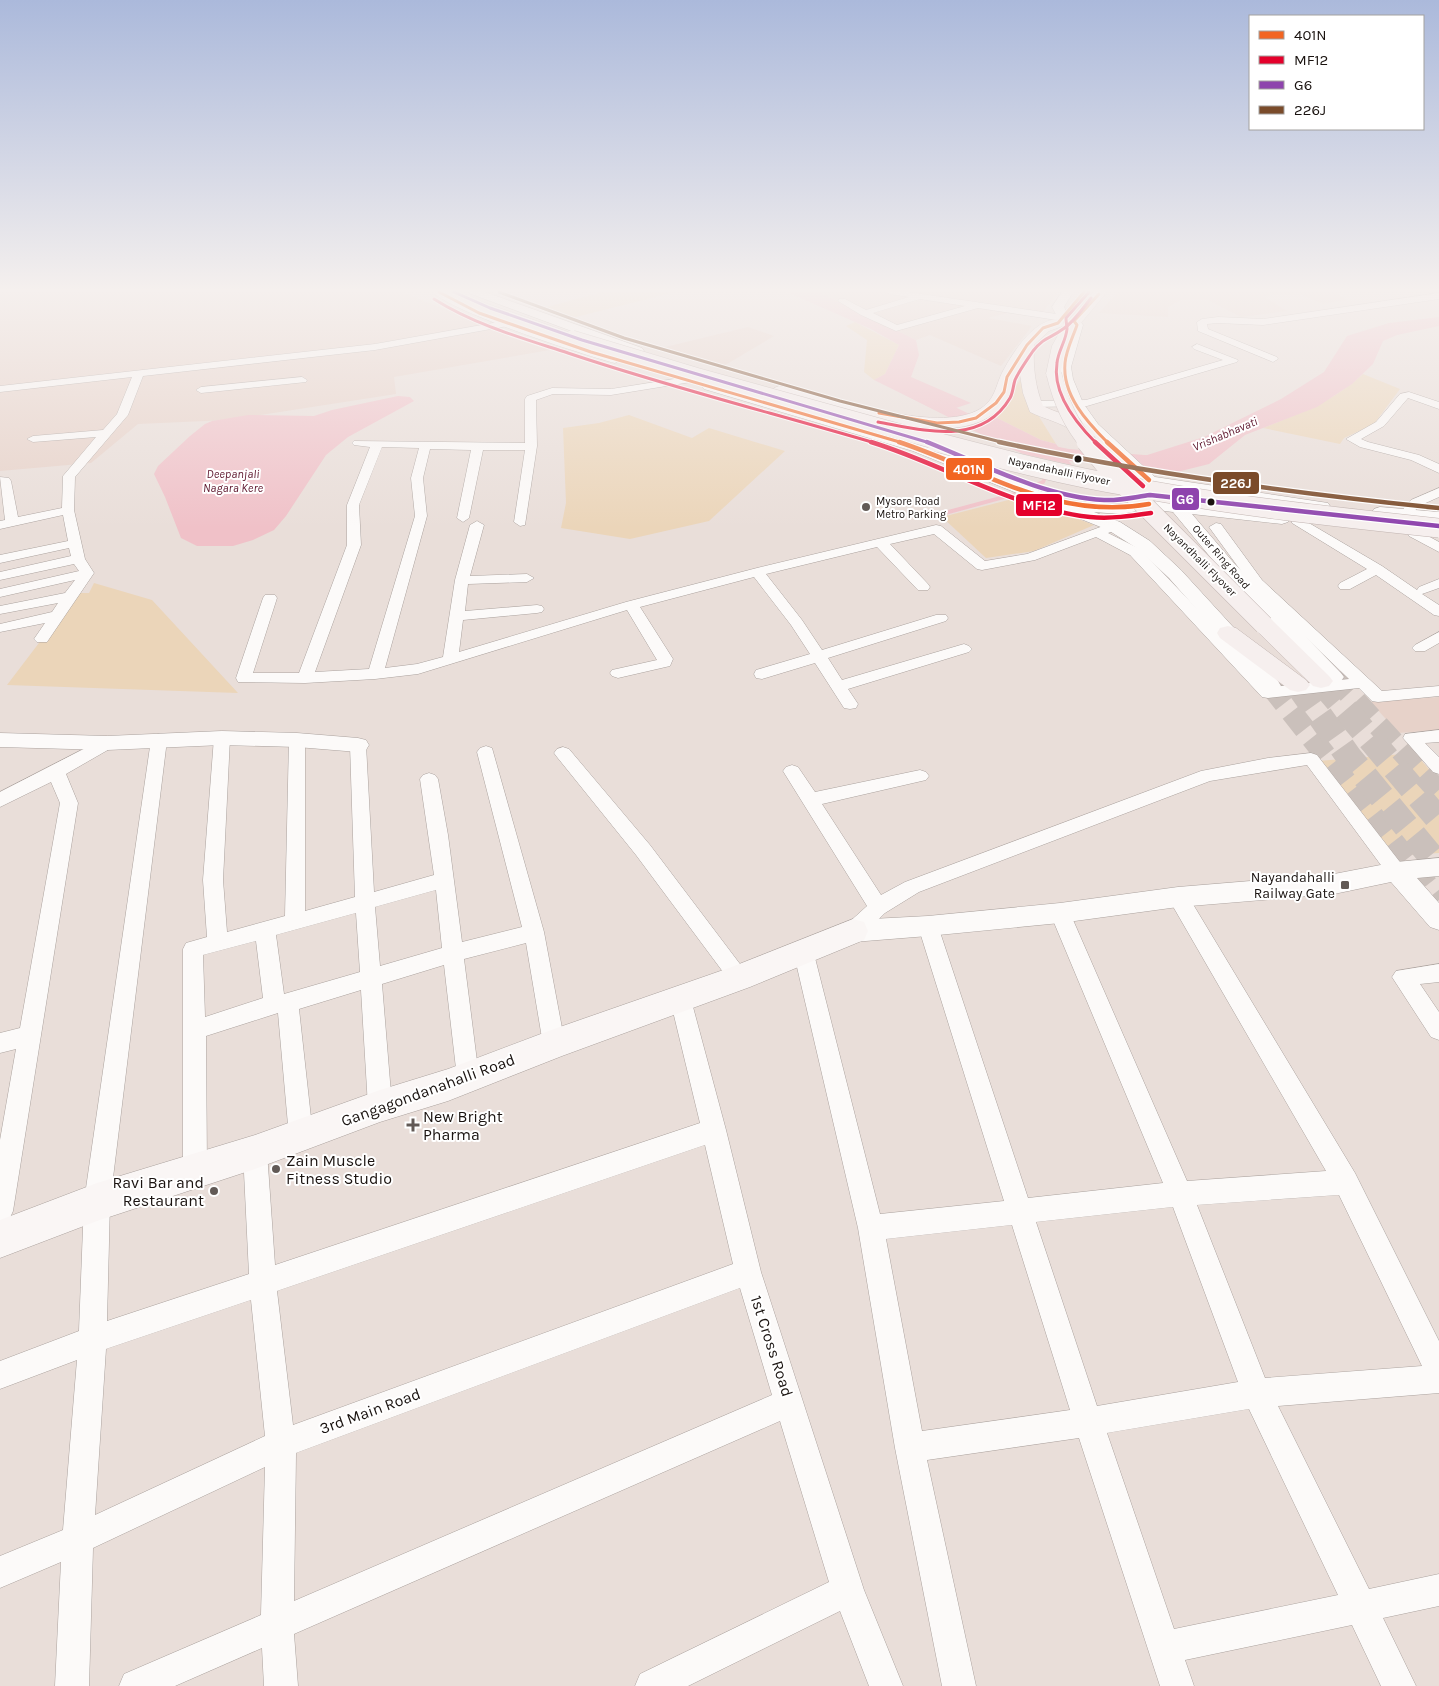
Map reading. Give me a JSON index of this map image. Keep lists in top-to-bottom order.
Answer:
{
  "streets": {
    "highway": ["Nayandahalli Flyover", "Outer Ring Road", "Nayandhalli Flyover"],
    "main road": ["Gangagondanahalli Road"],
    "street": ["1st Cross Road", "3rd Main Road"]
  },
  "crossings": [
    ["Outer Ring Road", "Nayandhalli Flyover"],
    ["Gangagondanahalli Road", "1st Cross Road"],
    ["1st Cross Road", "3rd Main Road"]
  ],
  "water": ["Vrishabhavati", "Deepanjali Nagara Kere"],
  "places": {
    "other": ["Mysore Road Metro Parking", "Zain Muscle Fitness Studio", "Ravi Bar and Restaurant"],
    "transit": ["Nayandahalli Railway Gate"],
    "health": ["New Bright Pharma"]
  },
  "lines": [
    "transit line 401N",
    "transit line MF12",
    "transit line G6",
    "transit line 226J"
  ],
  "legend": [
    "401N",
    "MF12",
    "G6",
    "226J"
  ]
}
